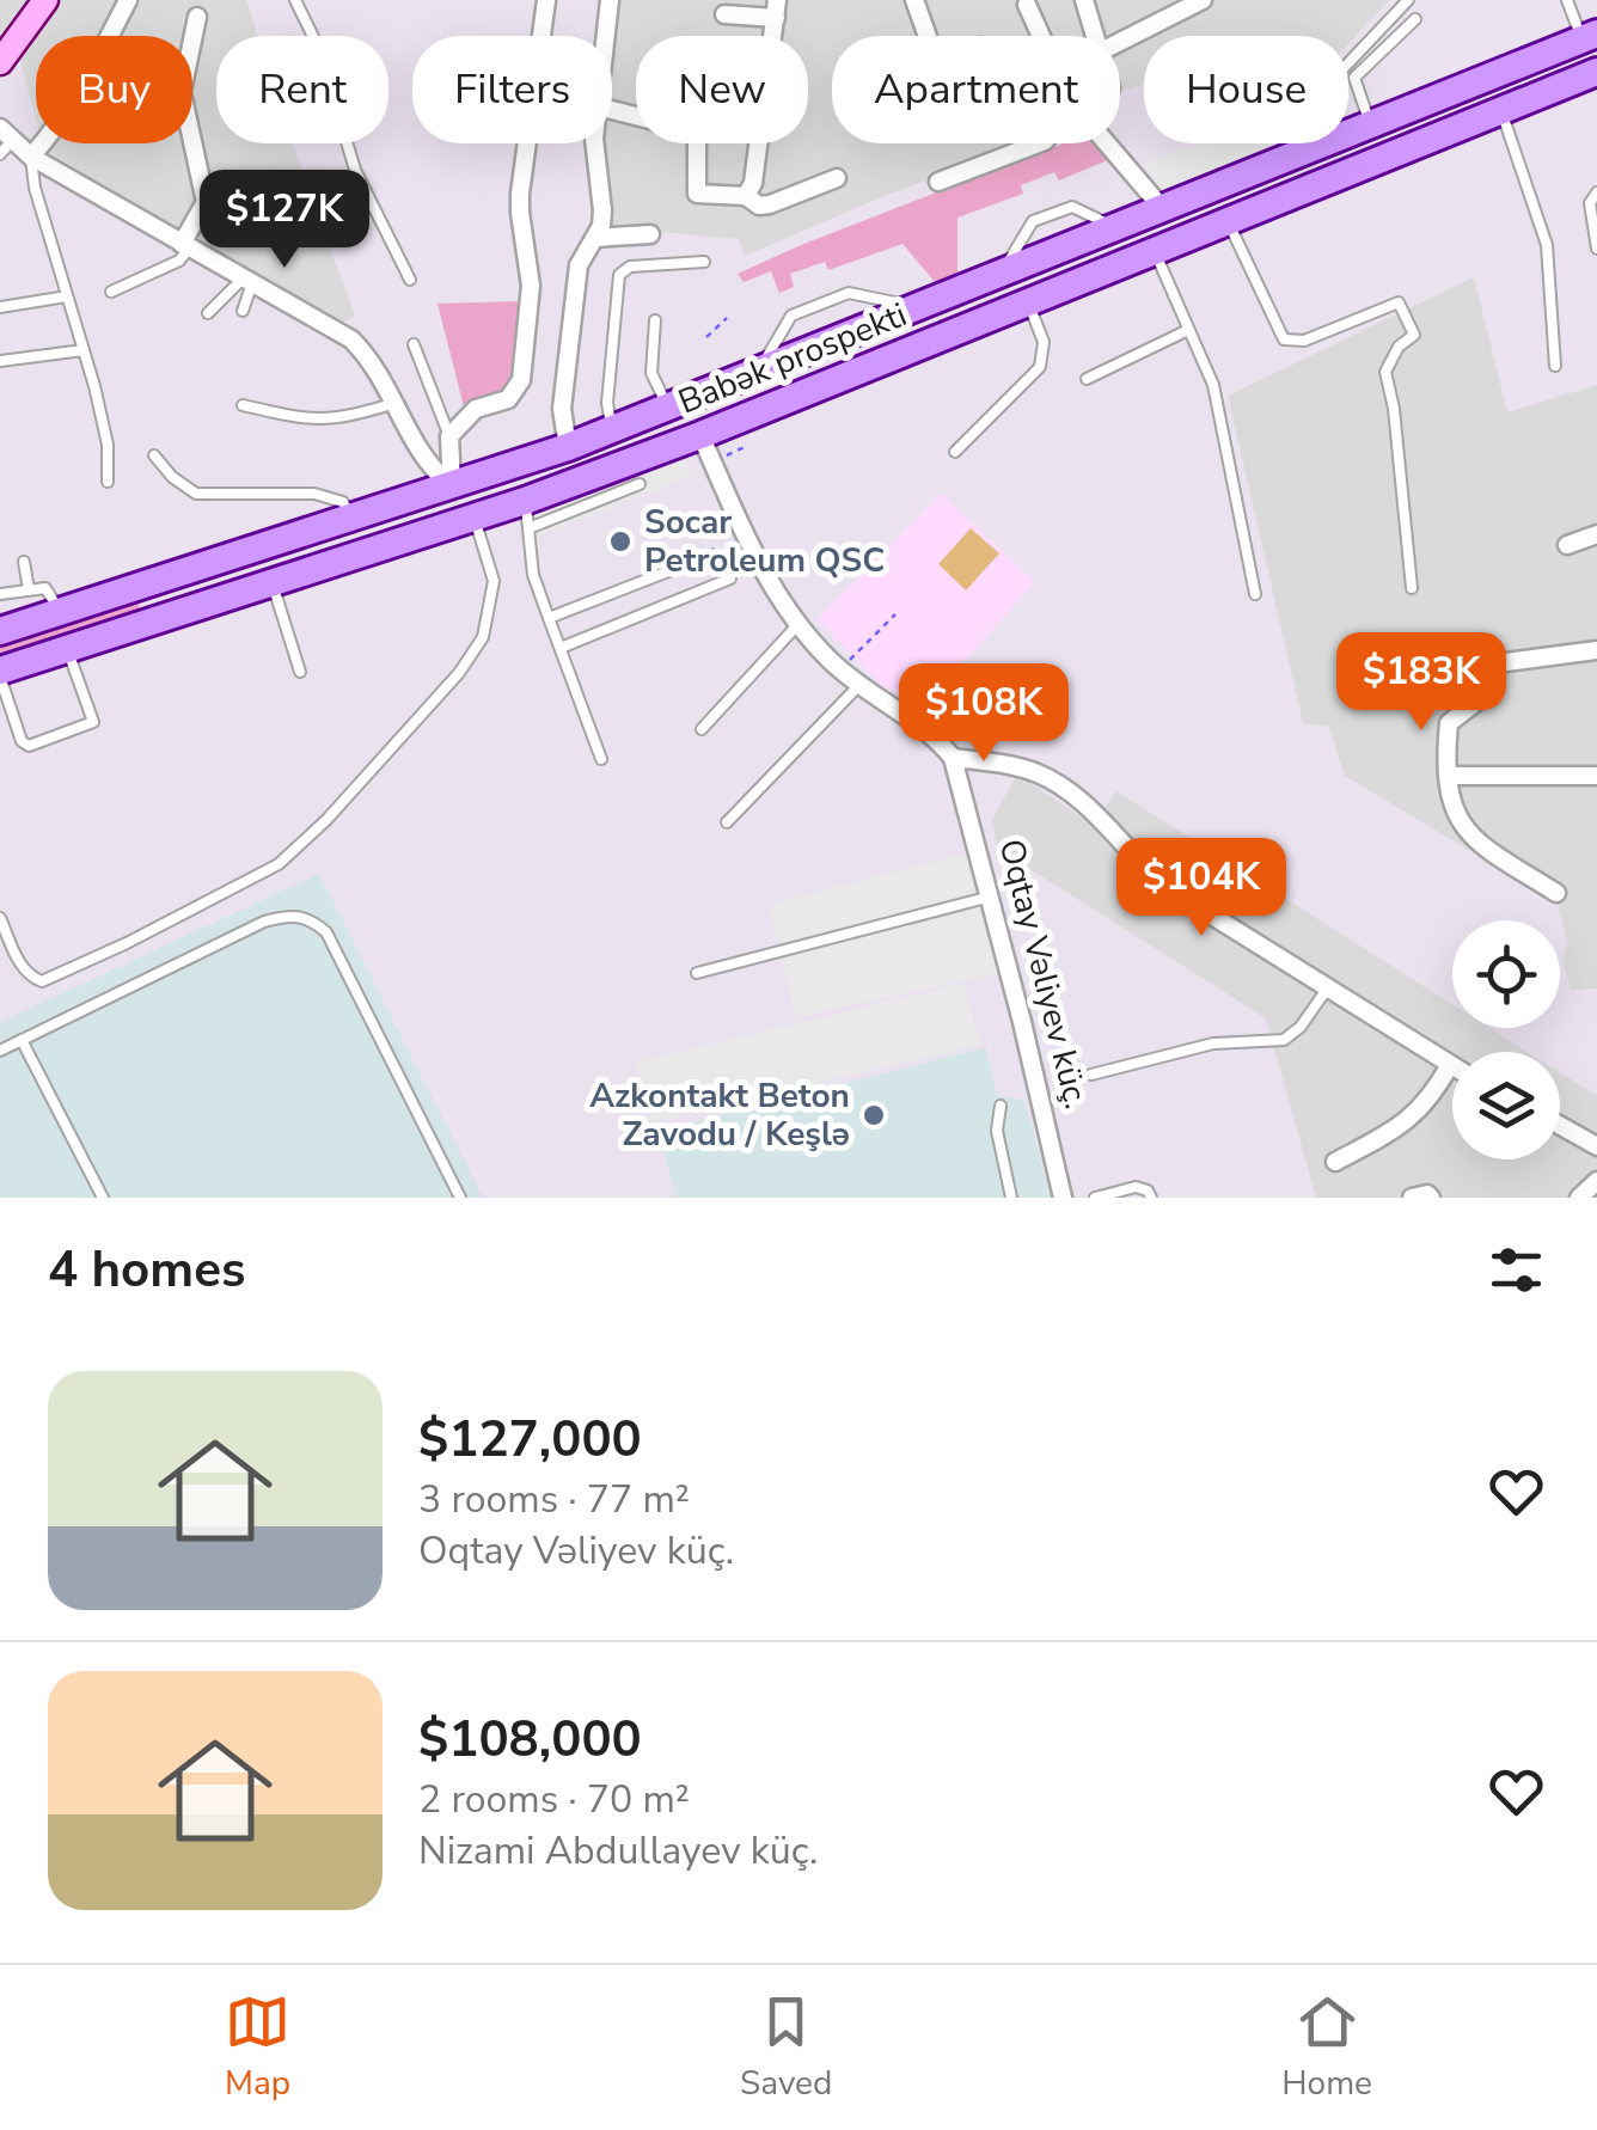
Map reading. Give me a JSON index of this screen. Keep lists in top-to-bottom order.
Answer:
{
  "streets": {
    "main road": ["Babək prospekti"],
    "street": ["Oqtay Vəliyev küç."]
  },
  "places": ["Socar Petroleum QSC", "Azkontakt Beton Zavodu / Keşlə"],
  "page": {
    "chip": [
      "Buy",
      "Rent",
      "Filters",
      "New",
      "Apartment",
      "House"
    ],
    "price": [
      "$127K",
      "$183K",
      "$108K",
      "$104K"
    ],
    "heading": "4 homes",
    "list": [
      {
        "name": "$127,000",
        "note": "3 rooms · 77 m² · Oqtay Vəliyev küç."
      },
      {
        "name": "$108,000",
        "note": "2 rooms · 70 m² · Nizami Abdullayev küç."
      }
    ],
    "tabs": ["Map", "Saved", "Home"]
  }
}
